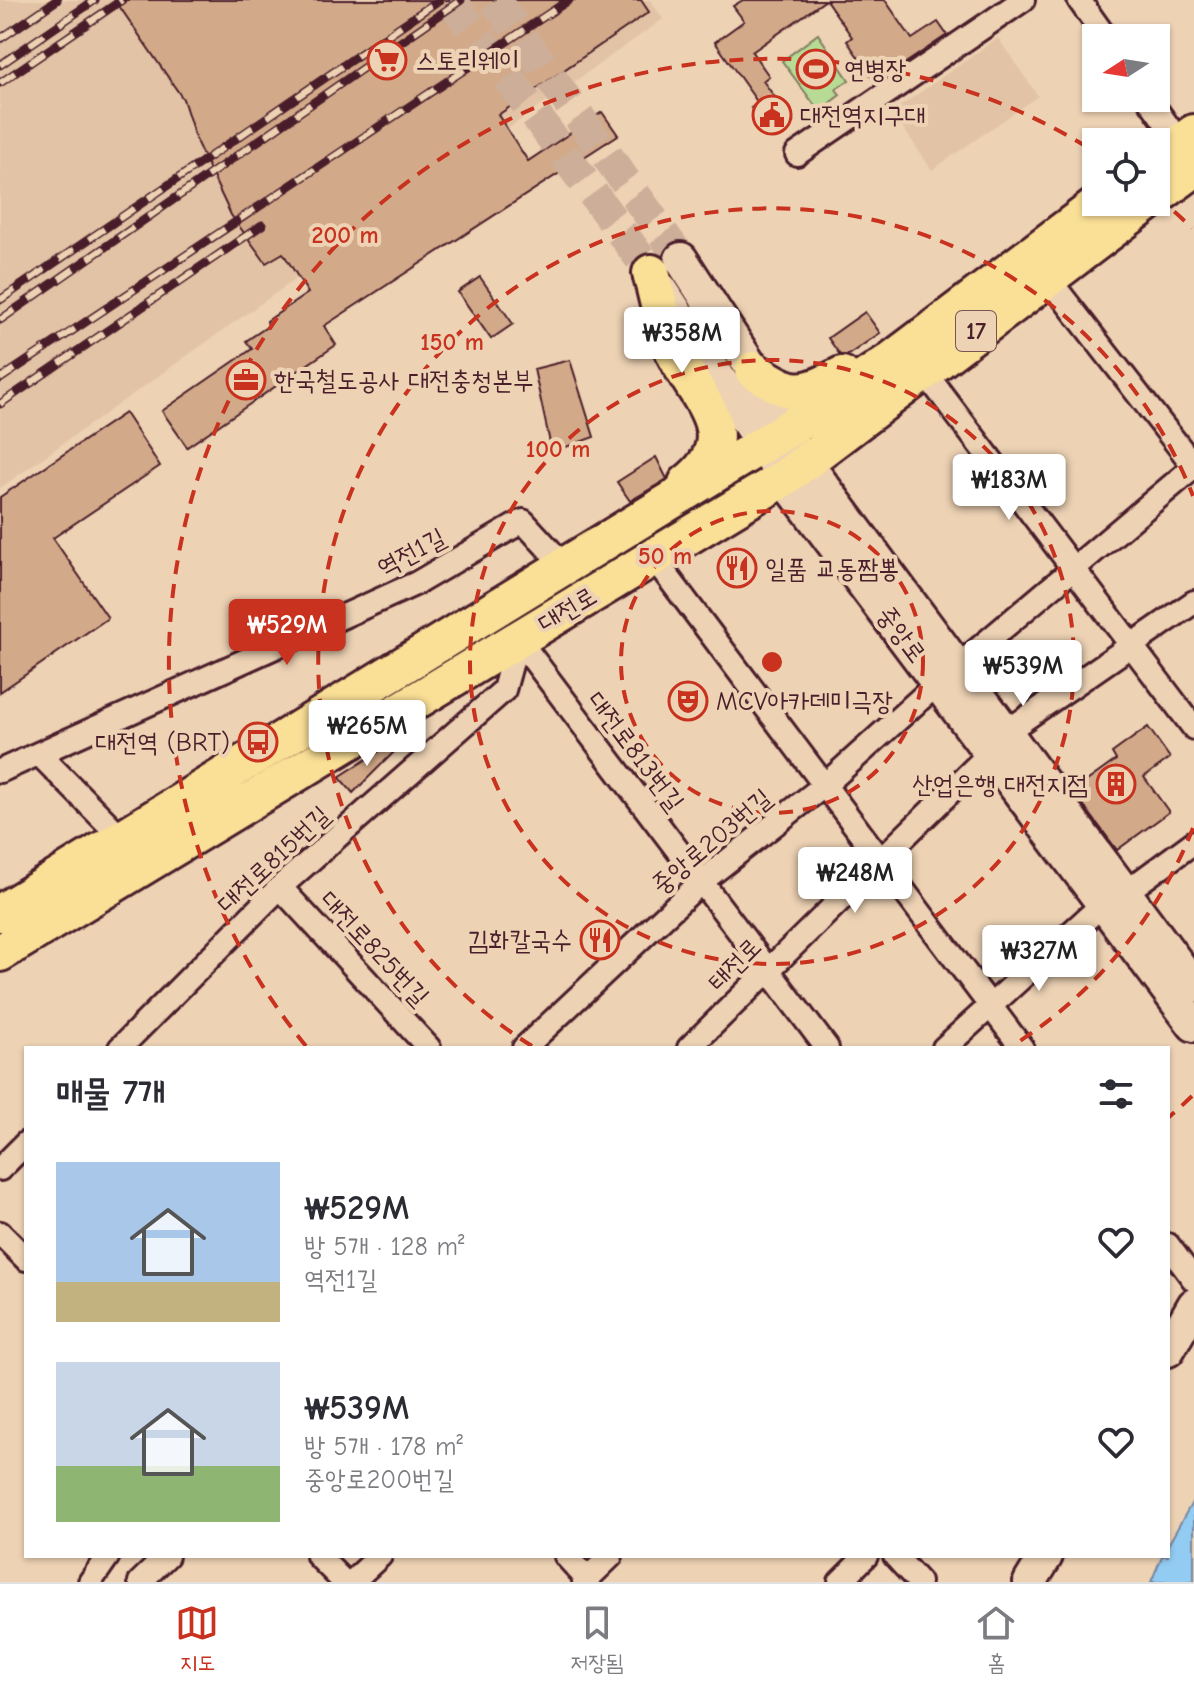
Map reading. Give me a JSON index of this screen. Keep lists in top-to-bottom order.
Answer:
{
  "streets": {
    "main road": ["17", "대전로", "중앙로"],
    "street": [
      "역전1길",
      "대전로813번길",
      "중앙로203번길",
      "대전로815번길",
      "대전로825번길",
      "태전로"
    ]
  },
  "crossings": [
    ["역전1길", "대전로"],
    ["대전로", "중앙로"],
    ["대전로", "대전로813번길"],
    ["대전로", "대전로815번길"],
    ["중앙로", "중앙로203번길"],
    ["중앙로", "태전로"],
    ["대전로813번길", "중앙로203번길"],
    ["대전로813번길", "대전로815번길"],
    ["대전로813번길", "태전로"],
    ["대전로815번길", "대전로825번길"]
  ],
  "places": {
    "supermarket": ["스토리웨이"],
    "sports": ["연병장"],
    "public building": ["대전역지구대"],
    "office": ["한국철도공사 대전충청본부"],
    "restaurant": ["일품 교동짬뽕", "김화칼국수"],
    "theatre": ["MCV아카데미극장"],
    "bus stop": ["대전역 (BRT)"],
    "building": ["산업은행 대전지점"]
  },
  "north": "left",
  "page": {
    "price": [
      "₩358M",
      "₩183M",
      "₩529M",
      "₩539M",
      "₩265M",
      "₩248M",
      "₩327M"
    ],
    "heading": "매물 7개",
    "list": [
      {
        "name": "₩529M",
        "note": "방 5개 · 128 m² · 역전1길"
      },
      {
        "name": "₩539M",
        "note": "방 5개 · 178 m² · 중앙로200번길"
      }
    ],
    "tabs": ["지도", "저장됨", "홈"]
  },
  "rings": [
    "200 m",
    "150 m",
    "100 m",
    "50 m"
  ]
}
